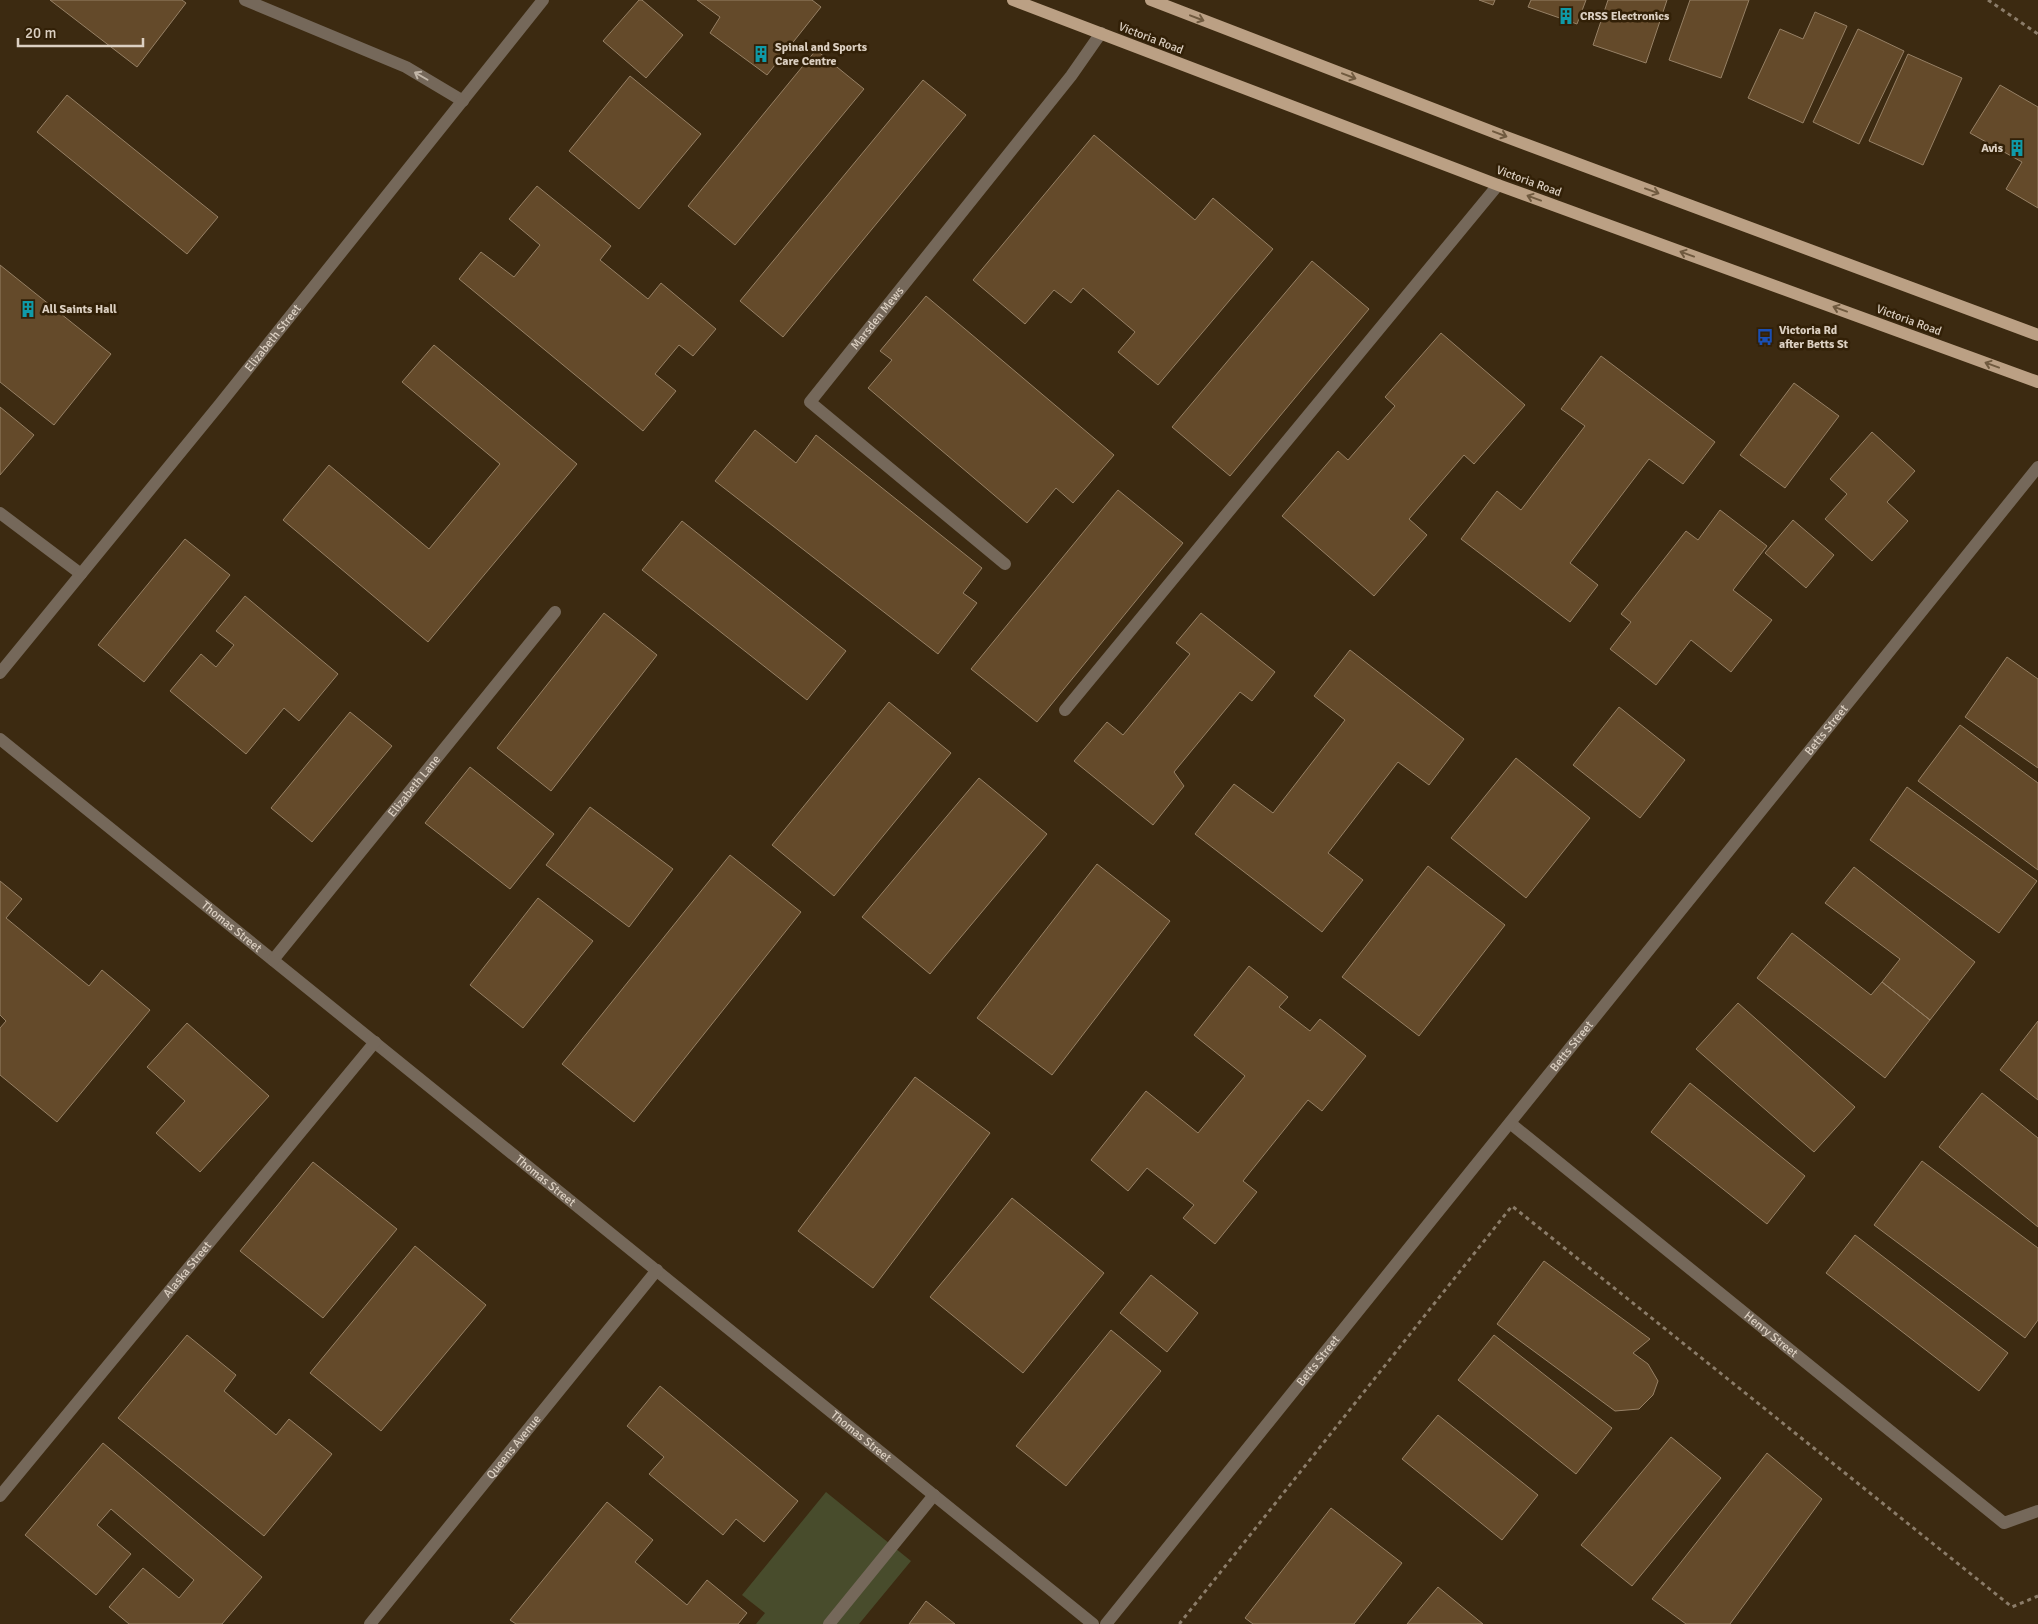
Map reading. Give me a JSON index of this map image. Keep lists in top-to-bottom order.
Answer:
{
  "streets": {
    "main road": ["Victoria Road"],
    "street": [
      "Marsden Mews",
      "Elizabeth Street",
      "Betts Street",
      "Elizabeth Lane",
      "Thomas Street",
      "Alaska Street",
      "Henry Street",
      "Queens Avenue"
    ]
  },
  "crossings": [
    ["Victoria Road", "Marsden Mews"],
    ["Betts Street", "Henry Street"],
    ["Elizabeth Lane", "Thomas Street"],
    ["Thomas Street", "Alaska Street"],
    ["Thomas Street", "Queens Avenue"]
  ],
  "places": {
    "building": [
      "CRSS Electronics",
      "Spinal and Sports Care Centre",
      "Avis",
      "All Saints Hall"
    ],
    "bus stop": ["Victoria Rd after Betts St"]
  },
  "scale_bar": "20 m"
}
